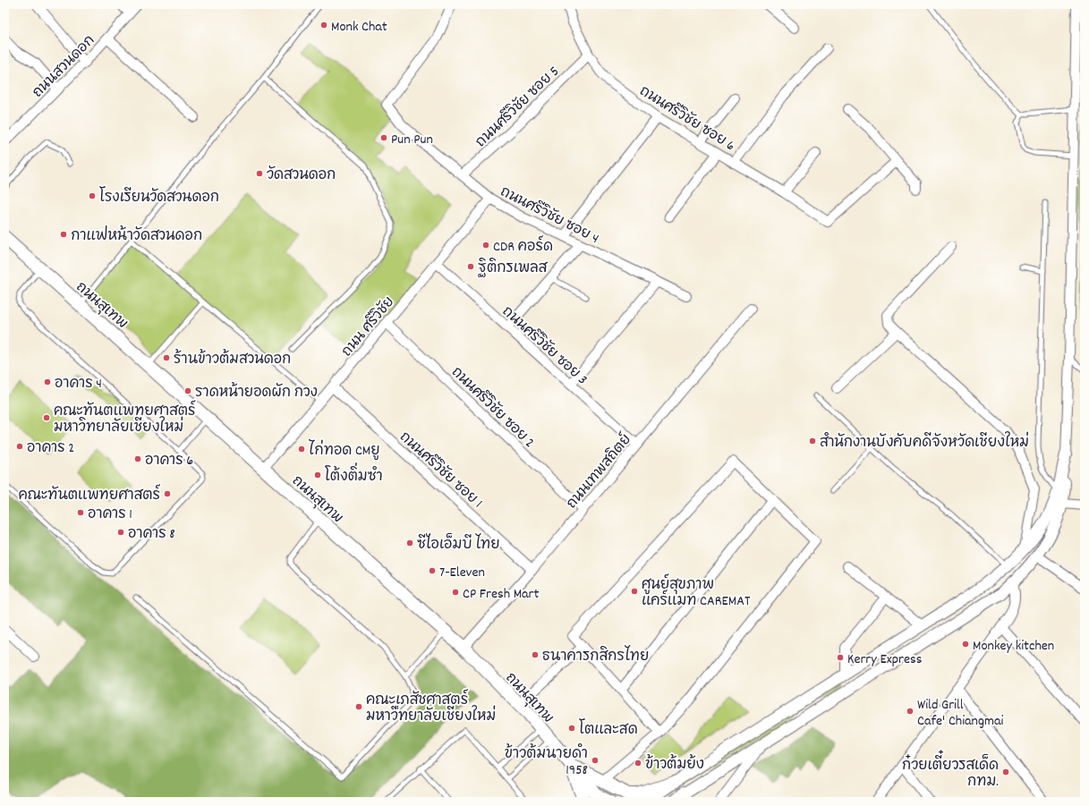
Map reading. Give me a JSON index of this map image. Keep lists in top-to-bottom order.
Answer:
{
  "streets": {
    "main road": ["ถนนสุเทพ"],
    "street": [
      "ถนนสวนดอก",
      "ถนนศรีวิชัย ซอย 5",
      "ถนนศรีวิชัย ซอย 6",
      "ถนนศรีวิชัย ซอย 4",
      "ถนน ศรีวิชัย",
      "ถนนศรีวิชัย ซอย 3",
      "ถนนศรีวิชัย ซอย 2",
      "ถนนศรีวิชัย ซอย 1",
      "ถนนเทพสถิตย์"
    ]
  },
  "crossings": [
    ["ถนนศรีวิชัย ซอย 5", "ถนนศรีวิชัย ซอย 6"],
    ["ถนนศรีวิชัย ซอย 5", "ถนนศรีวิชัย ซอย 4"],
    ["ถนนศรีวิชัย ซอย 4", "ถนน ศรีวิชัย"],
    ["ถนนสุเทพ", "ถนน ศรีวิชัย"],
    ["ถนนสุเทพ", "ถนนเทพสถิตย์"],
    ["ถนน ศรีวิชัย", "ถนนศรีวิชัย ซอย 3"],
    ["ถนน ศรีวิชัย", "ถนนศรีวิชัย ซอย 2"],
    ["ถนน ศรีวิชัย", "ถนนศรีวิชัย ซอย 1"],
    ["ถนนศรีวิชัย ซอย 3", "ถนนเทพสถิตย์"],
    ["ถนนศรีวิชัย ซอย 2", "ถนนเทพสถิตย์"],
    ["ถนนศรีวิชัย ซอย 1", "ถนนเทพสถิตย์"]
  ],
  "places": [
    "Monk Chat",
    "Pun Pun",
    "วัดสวนดอก",
    "โรงเรียนวัดสวนดอก",
    "กาแฟหน้าวัดสวนดอก",
    "CDR คอร์ด",
    "ฐิติกรเพลส",
    "ร้านข้าวต้มสวนดอก",
    "อาคาร 4",
    "ราดหน้ายอดผัก กวง",
    "คณะทันตแพทยศาสตร์ มหาวิทยาลัยเชียงใหม่",
    "สำนักงานบังคับคดีจังหวัดเชียงใหม่",
    "อาคาร 2",
    "ไก่ทอด CMยู",
    "อาคาร 6",
    "โต้งติ่มซำ",
    "คณะทันตแพทยศาสตร์",
    "อาคาร 1",
    "อาคาร 8",
    "ซีไอเอ็มบี ไทย",
    "7-Eleven",
    "ศูนย์สุขภาพ แคร์แมท CAREMAT",
    "CP Fresh Mart",
    "Monkey kitchen",
    "ธนาคารกสิกรไทย",
    "Kerry Express",
    "คณะเภสัชศาสตร์ มหาวืทยาลัยเชียงใหม่",
    "Wild Grill Cafe' Chiangmai",
    "โตและสด",
    "ข้าวต้มนายดำ 1958",
    "ข้าวต้มย้ง",
    "ก๋วยเตี๋ยวรสเด็ด กทม."
  ]
}
